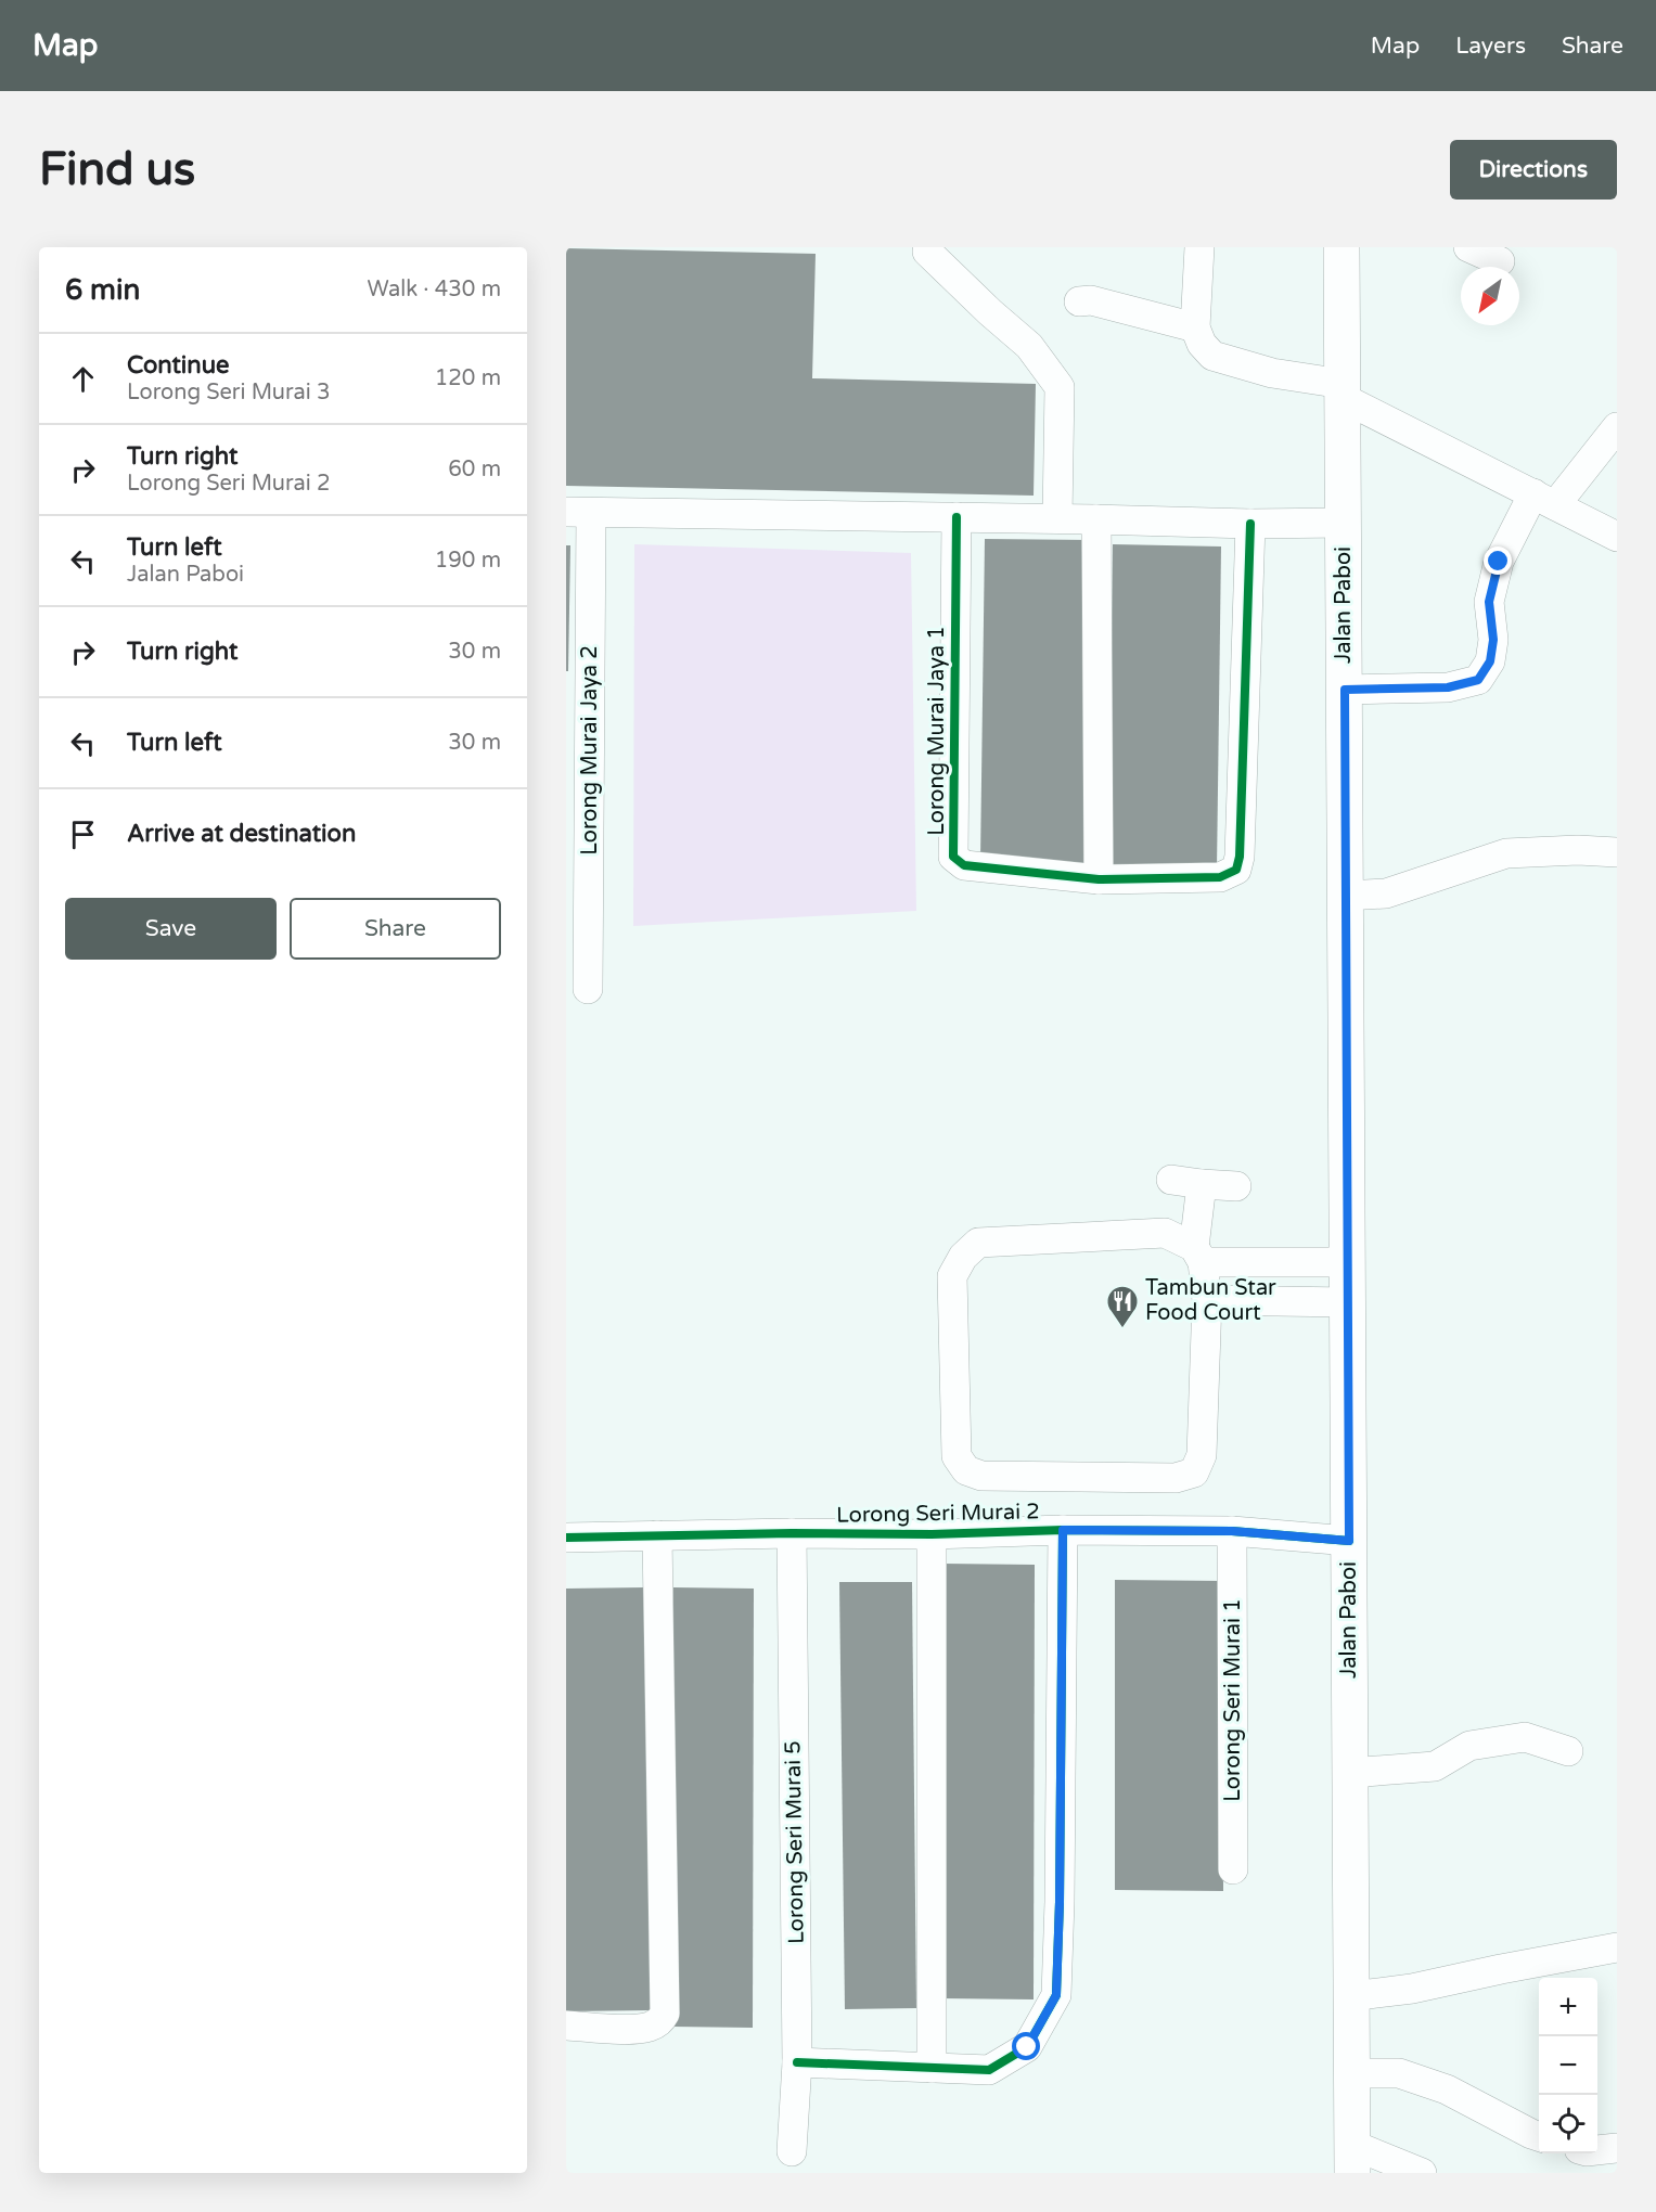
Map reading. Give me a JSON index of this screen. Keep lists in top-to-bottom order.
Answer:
{
  "streets": {
    "main road": ["Jalan Paboi"],
    "street": [
      "Lorong Murai Jaya 1",
      "Lorong Murai Jaya 2",
      "Lorong Seri Murai 2",
      "Lorong Seri Murai 1",
      "Lorong Seri Murai 5"
    ]
  },
  "crossings": [
    ["Jalan Paboi", "Lorong Seri Murai 2"],
    ["Lorong Seri Murai 2", "Lorong Seri Murai 1"],
    ["Lorong Seri Murai 2", "Lorong Seri Murai 5"]
  ],
  "places": {
    "restaurant": ["Tambun Star Food Court"]
  },
  "north": "bottom left",
  "page": {
    "header": "Map",
    "nav": ["Map", "Layers", "Share"],
    "buttons": [
      "Directions",
      ["Save", "Share"]
    ],
    "title": "Find us",
    "heading": ["6 min", "Walk · 430 m"],
    "list": [
      ["Continue", "Lorong Seri Murai 3", "120 m"],
      ["Turn right", "Lorong Seri Murai 2", "60 m"],
      ["Turn left", "Jalan Paboi", "190 m"],
      ["Turn right", "30 m"],
      ["Turn left", "30 m"],
      "Arrive at destination"
    ],
    "map_buttons": ["+", "−"]
  }
}
